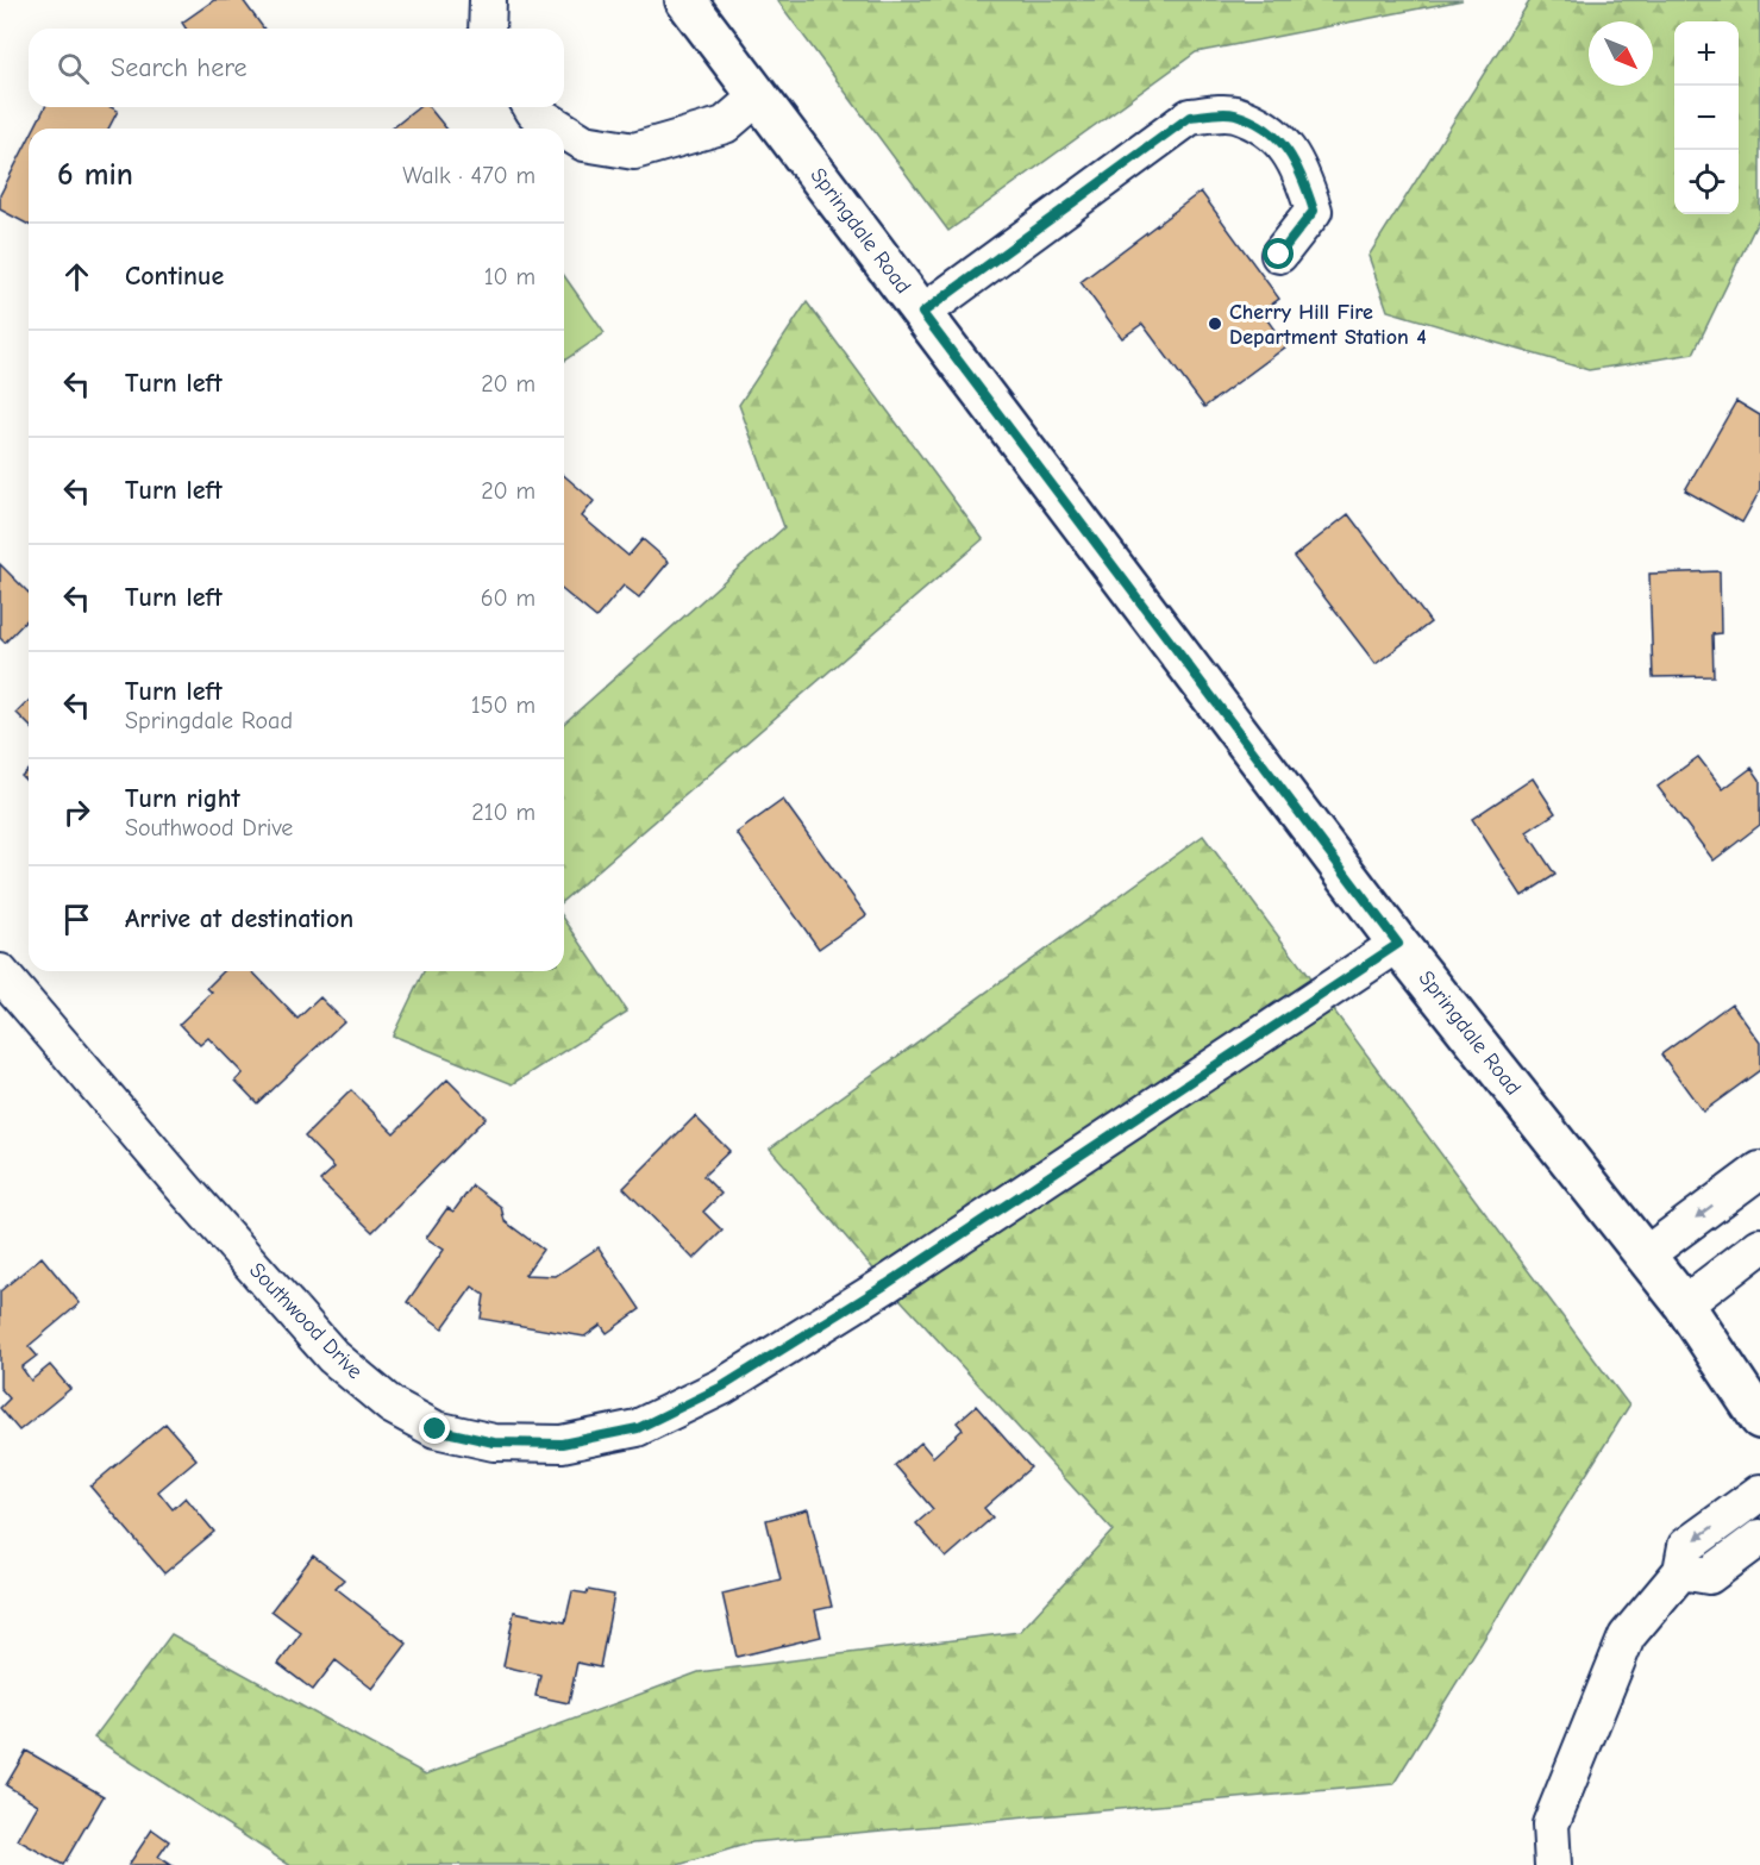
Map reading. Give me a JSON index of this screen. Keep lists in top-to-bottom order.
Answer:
{
  "streets": {
    "main road": ["Springdale Road"],
    "street": ["Southwood Drive"]
  },
  "crossings": [
    ["Springdale Road", "Southwood Drive"]
  ],
  "places": ["Cherry Hill Fire Department Station 4"],
  "north": "bottom right",
  "page": {
    "map_buttons": ["+", "−"],
    "search": "Search here",
    "heading": ["6 min", "Walk · 470 m"],
    "list": [
      ["Continue", "10 m"],
      ["Turn left", "20 m"],
      ["Turn left", "20 m"],
      ["Turn left", "60 m"],
      ["Turn left", "Springdale Road", "150 m"],
      ["Turn right", "Southwood Drive", "210 m"],
      "Arrive at destination"
    ]
  }
}
